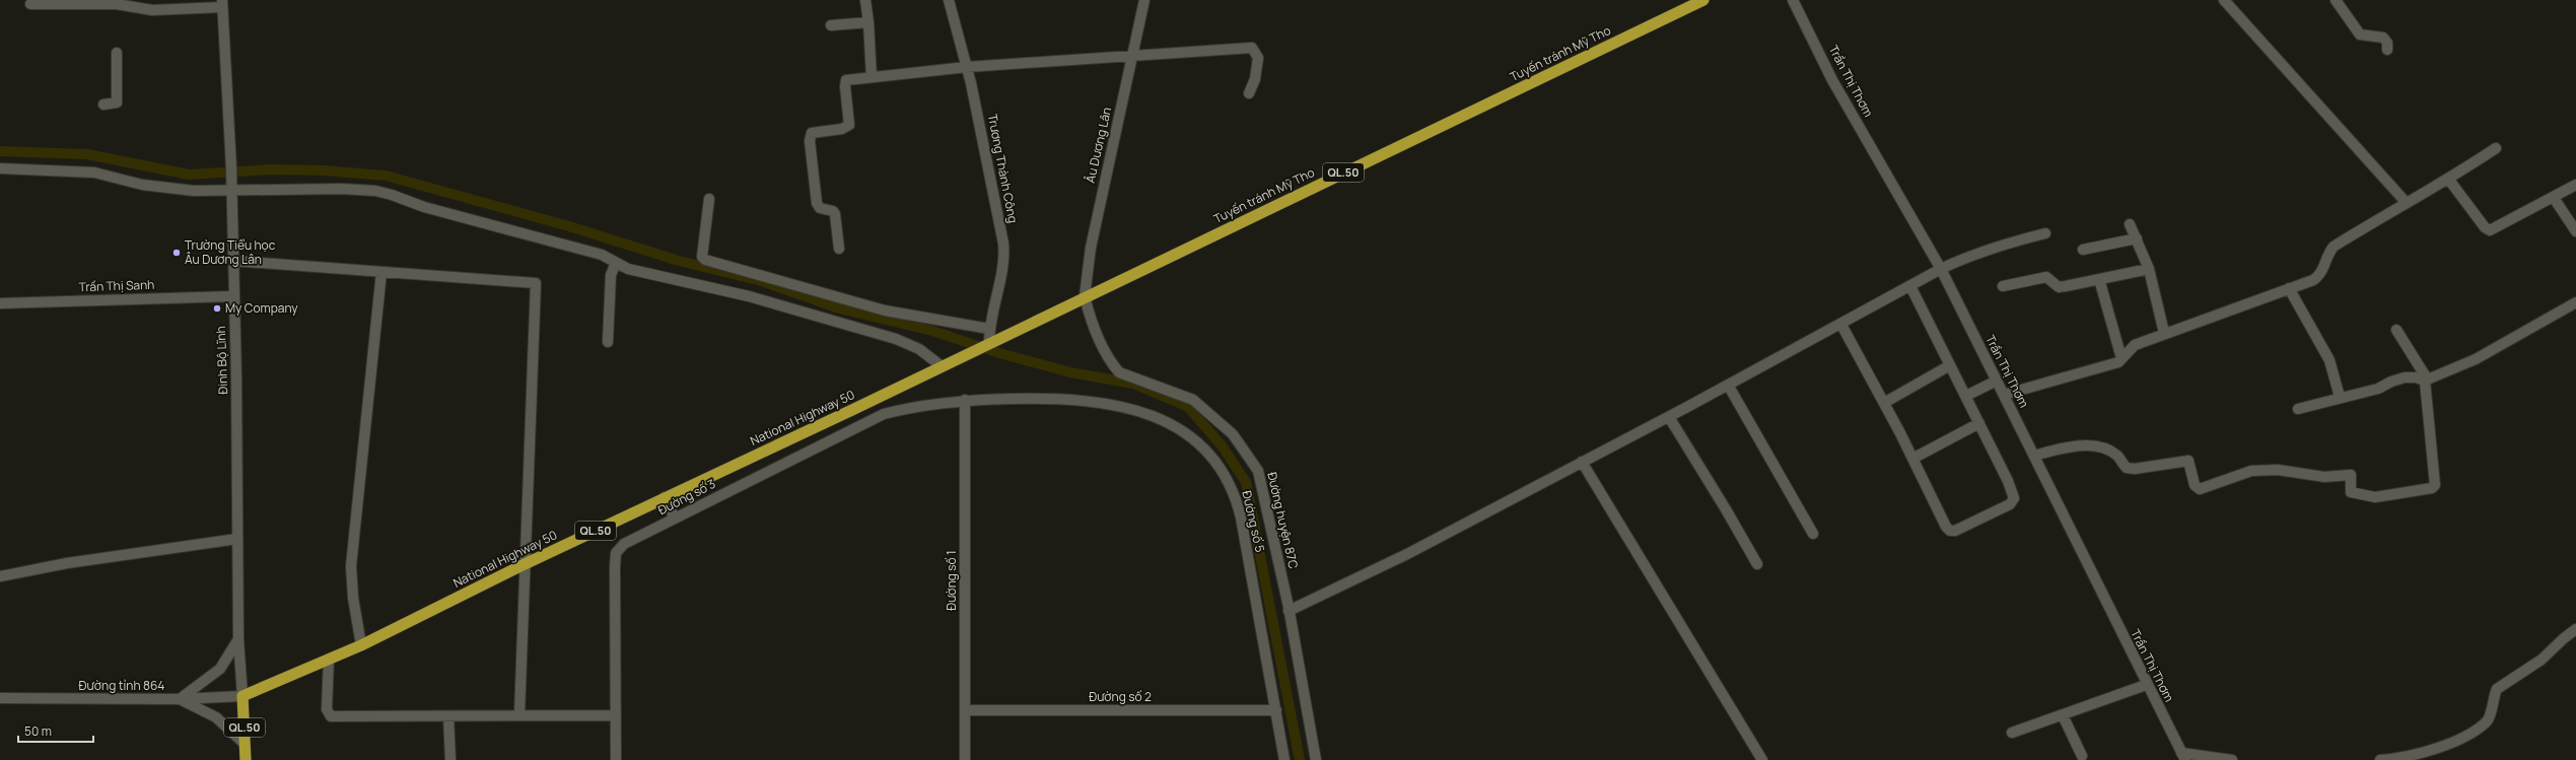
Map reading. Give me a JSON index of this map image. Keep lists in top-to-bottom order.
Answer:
{
  "streets": {
    "highway": ["Tuyến tránh Mỹ Tho", "QL.50", "National Highway 50"],
    "street": [
      "Trần Thị Thơm",
      "Âu Dương Lân",
      "Trương Thành Công",
      "Trần Thị Sanh",
      "Đinh Bộ Lĩnh",
      "Đường số 3",
      "Đường huyện 87C",
      "Đường số 5",
      "Đường số 1",
      "Đường tỉnh 864",
      "Đường số 2"
    ]
  },
  "crossings": [
    ["Tuyến tránh Mỹ Tho", "Âu Dương Lân"],
    ["Tuyến tránh Mỹ Tho", "Trương Thành Công"],
    ["Tuyến tránh Mỹ Tho", "National Highway 50"],
    ["Tuyến tránh Mỹ Tho", "Đường huyện 87C"],
    ["Âu Dương Lân", "Đường huyện 87C"],
    ["QL.50", "Đinh Bộ Lĩnh"],
    ["QL.50", "National Highway 50"],
    ["QL.50", "Đường tỉnh 864"],
    ["Trần Thị Sanh", "Đinh Bộ Lĩnh"],
    ["Đinh Bộ Lĩnh", "National Highway 50"],
    ["Đinh Bộ Lĩnh", "Đường tỉnh 864"],
    ["National Highway 50", "Đường tỉnh 864"],
    ["Đường số 3", "Đường số 5"],
    ["Đường số 3", "Đường số 1"],
    ["Đường số 5", "Đường số 1"],
    ["Đường số 5", "Đường số 2"],
    ["Đường số 1", "Đường số 2"]
  ],
  "places": ["Trường Tiểu học Âu Dương Lân", "My Company"],
  "scale_bar": "50 m"
}
